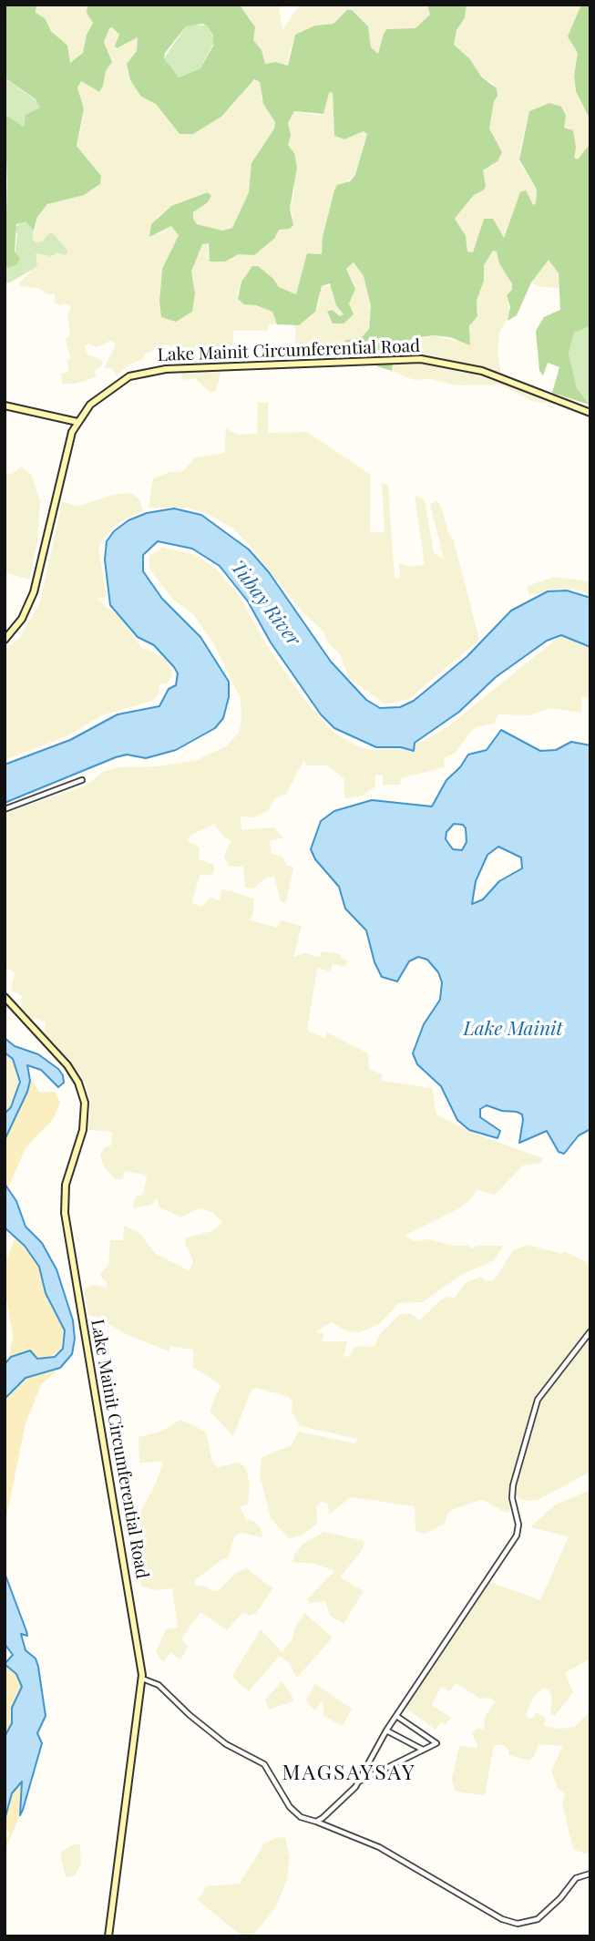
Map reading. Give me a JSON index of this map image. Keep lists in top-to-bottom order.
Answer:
{
  "streets": {
    "main road": ["Lake Mainit Circumferential Road"]
  },
  "districts": ["MAGSAYSAY"],
  "water": ["Tubay River", "Lake Mainit"]
}
